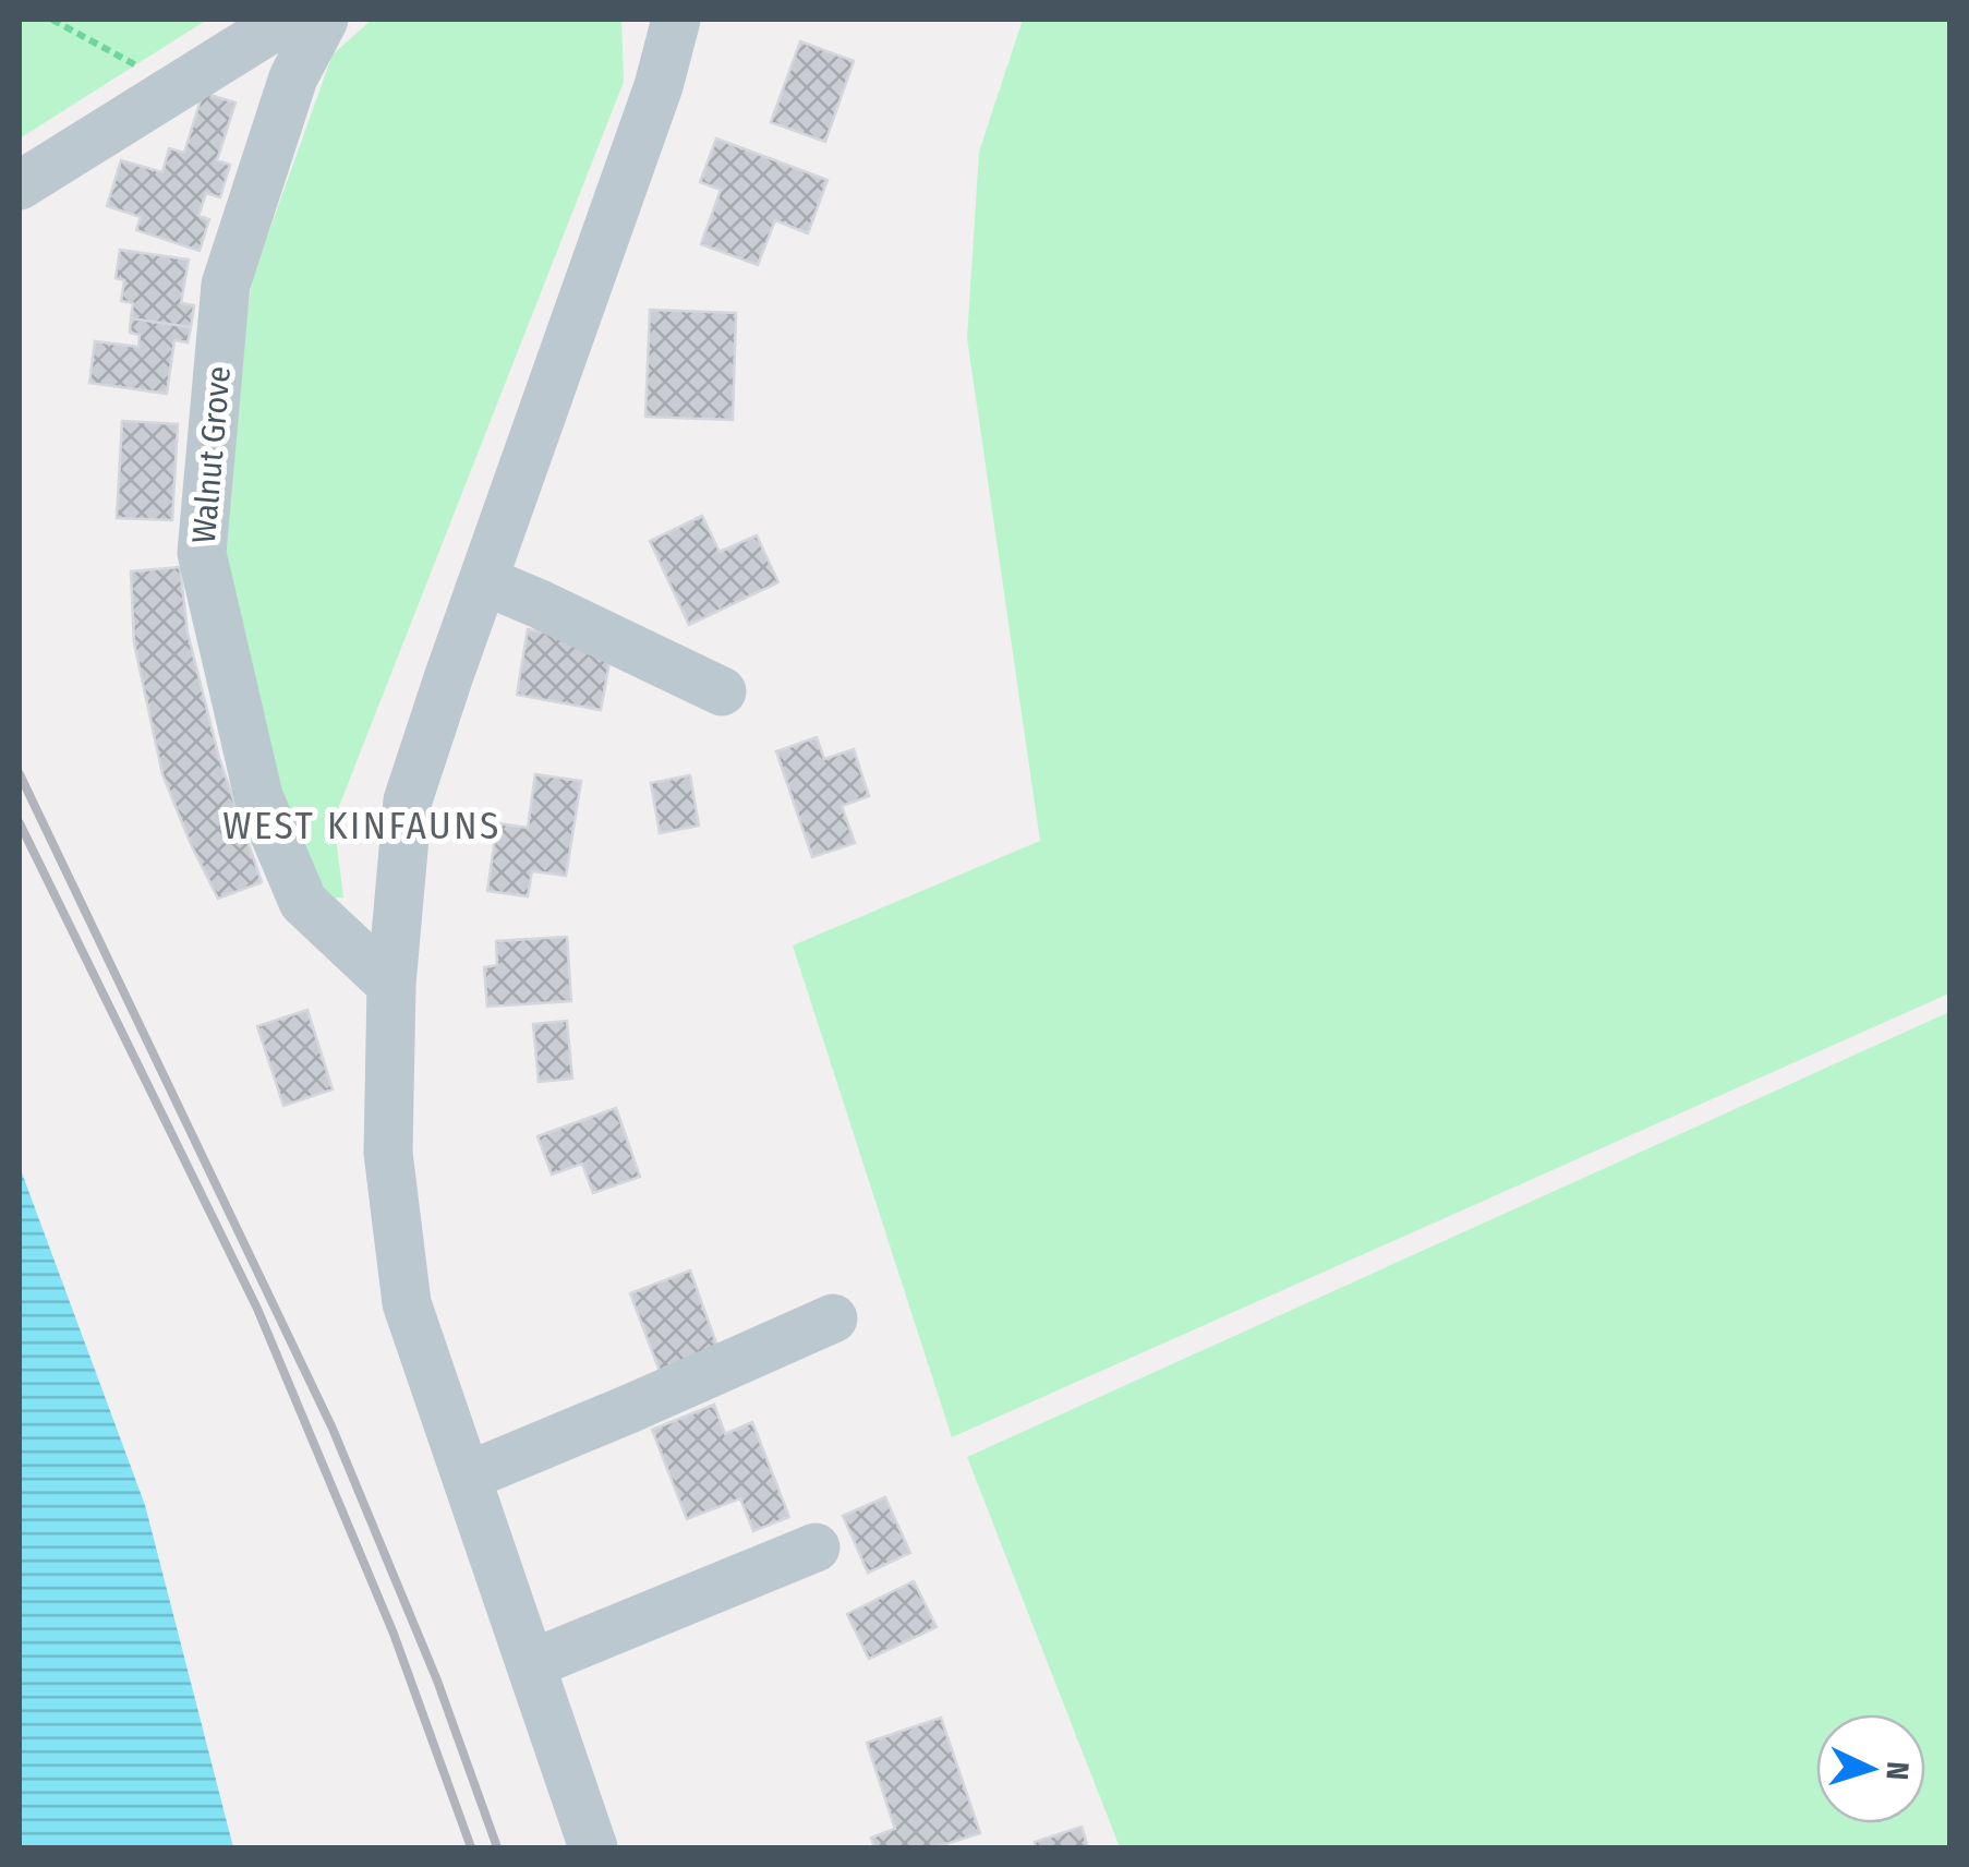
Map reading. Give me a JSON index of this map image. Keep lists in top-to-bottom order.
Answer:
{
  "streets": {
    "street": ["Walnut Grove"]
  },
  "districts": ["WEST KINFAUNS"],
  "north": "right"
}
